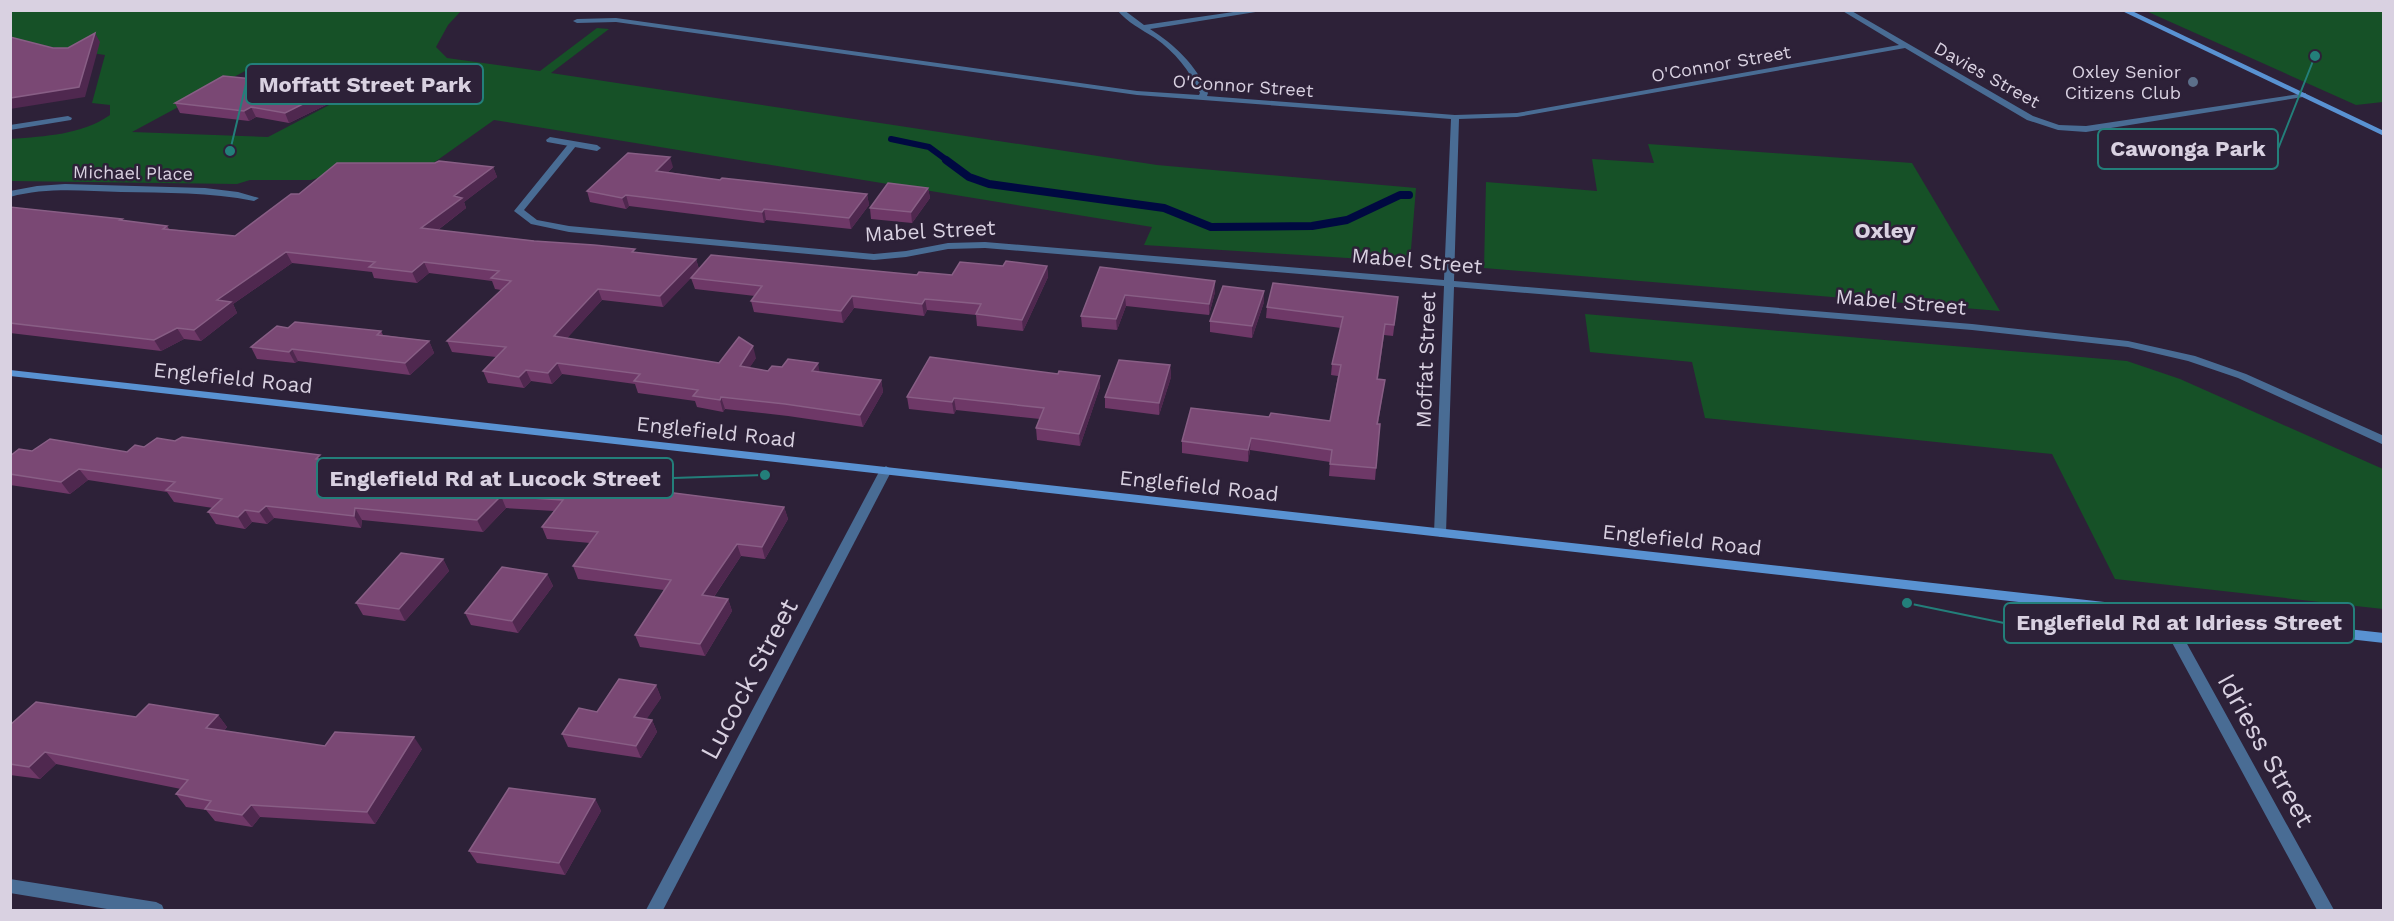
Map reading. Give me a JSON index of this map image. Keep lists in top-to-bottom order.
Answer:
{
  "streets": {
    "main road": ["Englefield Road"],
    "street": [
      "O'Connor Street",
      "Davies Street",
      "Michael Place",
      "Mabel Street",
      "Moffat Street",
      "Lucock Street",
      "Idriess Street"
    ]
  },
  "crossings": [
    ["O'Connor Street", "Davies Street"],
    ["O'Connor Street", "Moffat Street"],
    ["Mabel Street", "Moffat Street"],
    ["Moffat Street", "Englefield Road"],
    ["Englefield Road", "Lucock Street"],
    ["Englefield Road", "Idriess Street"]
  ],
  "districts": ["Oxley"],
  "places": [
    "Cawonga Park",
    "Oxley Senior Citizens Club",
    "Moffatt Street Park",
    "Englefield Rd at Lucock Street",
    "Englefield Rd at Idriess Street"
  ]
}
